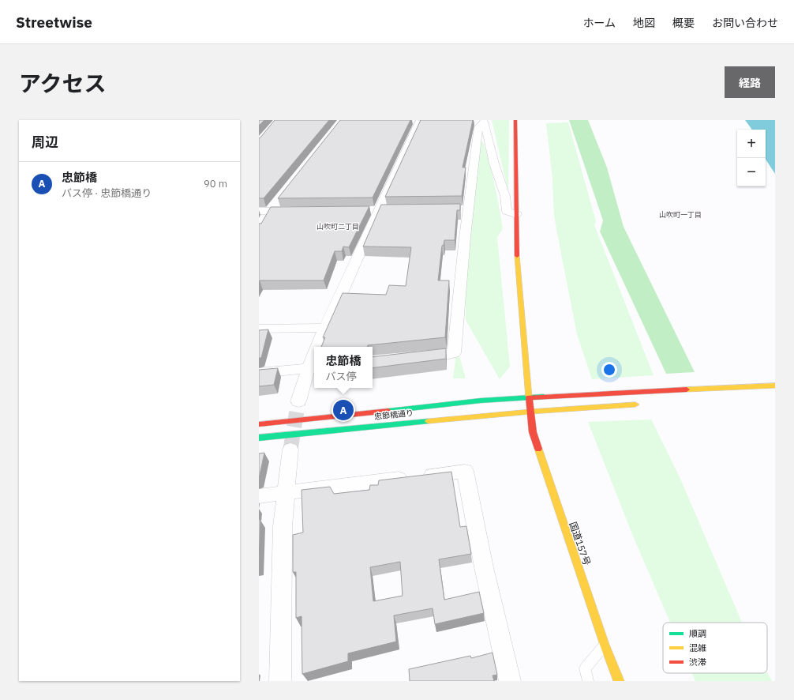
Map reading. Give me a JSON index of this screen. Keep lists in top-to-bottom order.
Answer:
{
  "streets": {
    "main road": ["忠節橋通り", "国道157号"]
  },
  "crossings": [
    ["忠節橋通り", "国道157号"]
  ],
  "districts": ["山吹町一丁目", "山吹町二丁目"],
  "legend": ["順調", "混雑", "渋滞"],
  "page": {
    "header": "Streetwise",
    "nav": [
      "ホーム",
      "地図",
      "概要",
      "お問い合わせ"
    ],
    "title": "アクセス",
    "buttons": "経路",
    "heading": "周辺",
    "map_buttons": ["+", "−"],
    "list": [
      {
        "mark": "A",
        "name": "忠節橋",
        "note": "バス停 · 忠節橋通り",
        "value": "90 m"
      }
    ],
    "popup": ["忠節橋", "バス停"],
    "pins": "A"
  }
}
